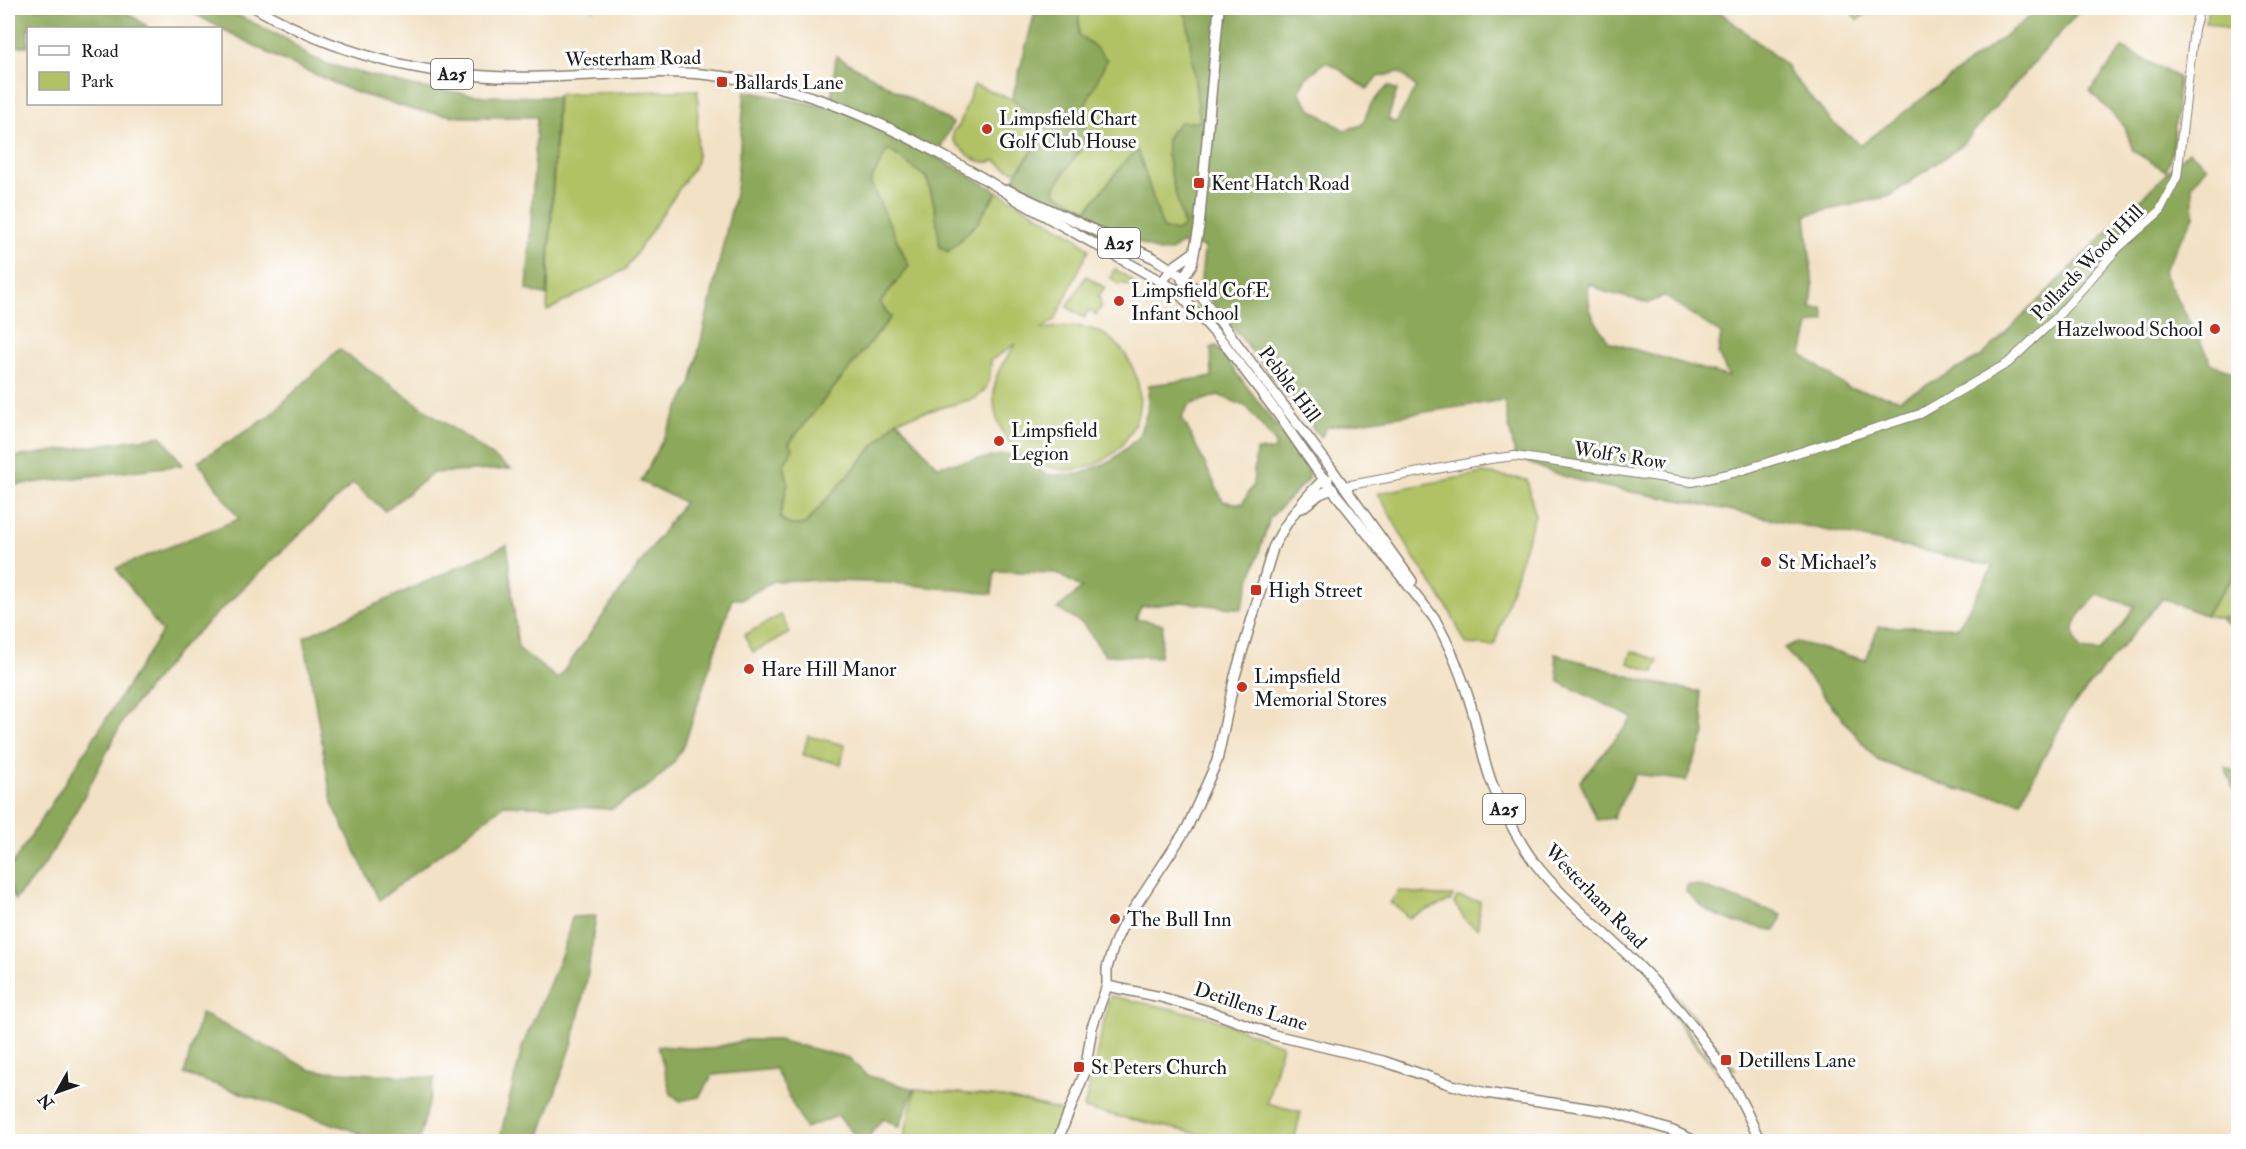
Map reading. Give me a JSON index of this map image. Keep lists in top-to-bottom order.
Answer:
{
  "streets": {
    "main road": [
      "Westerham Road",
      "A25",
      "Pebble Hill",
      "Detillens Lane"
    ],
    "street": ["Pollards Wood Hill", "Wolf's Row"]
  },
  "crossings": [
    ["Westerham Road", "Pebble Hill"],
    ["Westerham Road", "Wolf's Row"],
    ["Pollards Wood Hill", "Wolf's Row"],
    ["Pebble Hill", "Wolf's Row"]
  ],
  "places": {
    "transit": [
      "Ballards Lane",
      "Kent Hatch Road",
      "High Street",
      "Detillens Lane",
      "St Peters Church"
    ],
    "other": [
      "Limpsfield Chart Golf Club House",
      "Limpsfield CofE Infant School",
      "Hazelwood School",
      "Limpsfield Legion",
      "St Michael's",
      "Hare Hill Manor",
      "Limpsfield Memorial Stores",
      "The Bull Inn"
    ]
  },
  "legend": ["Road", "Park"],
  "north": "bottom left"
}
